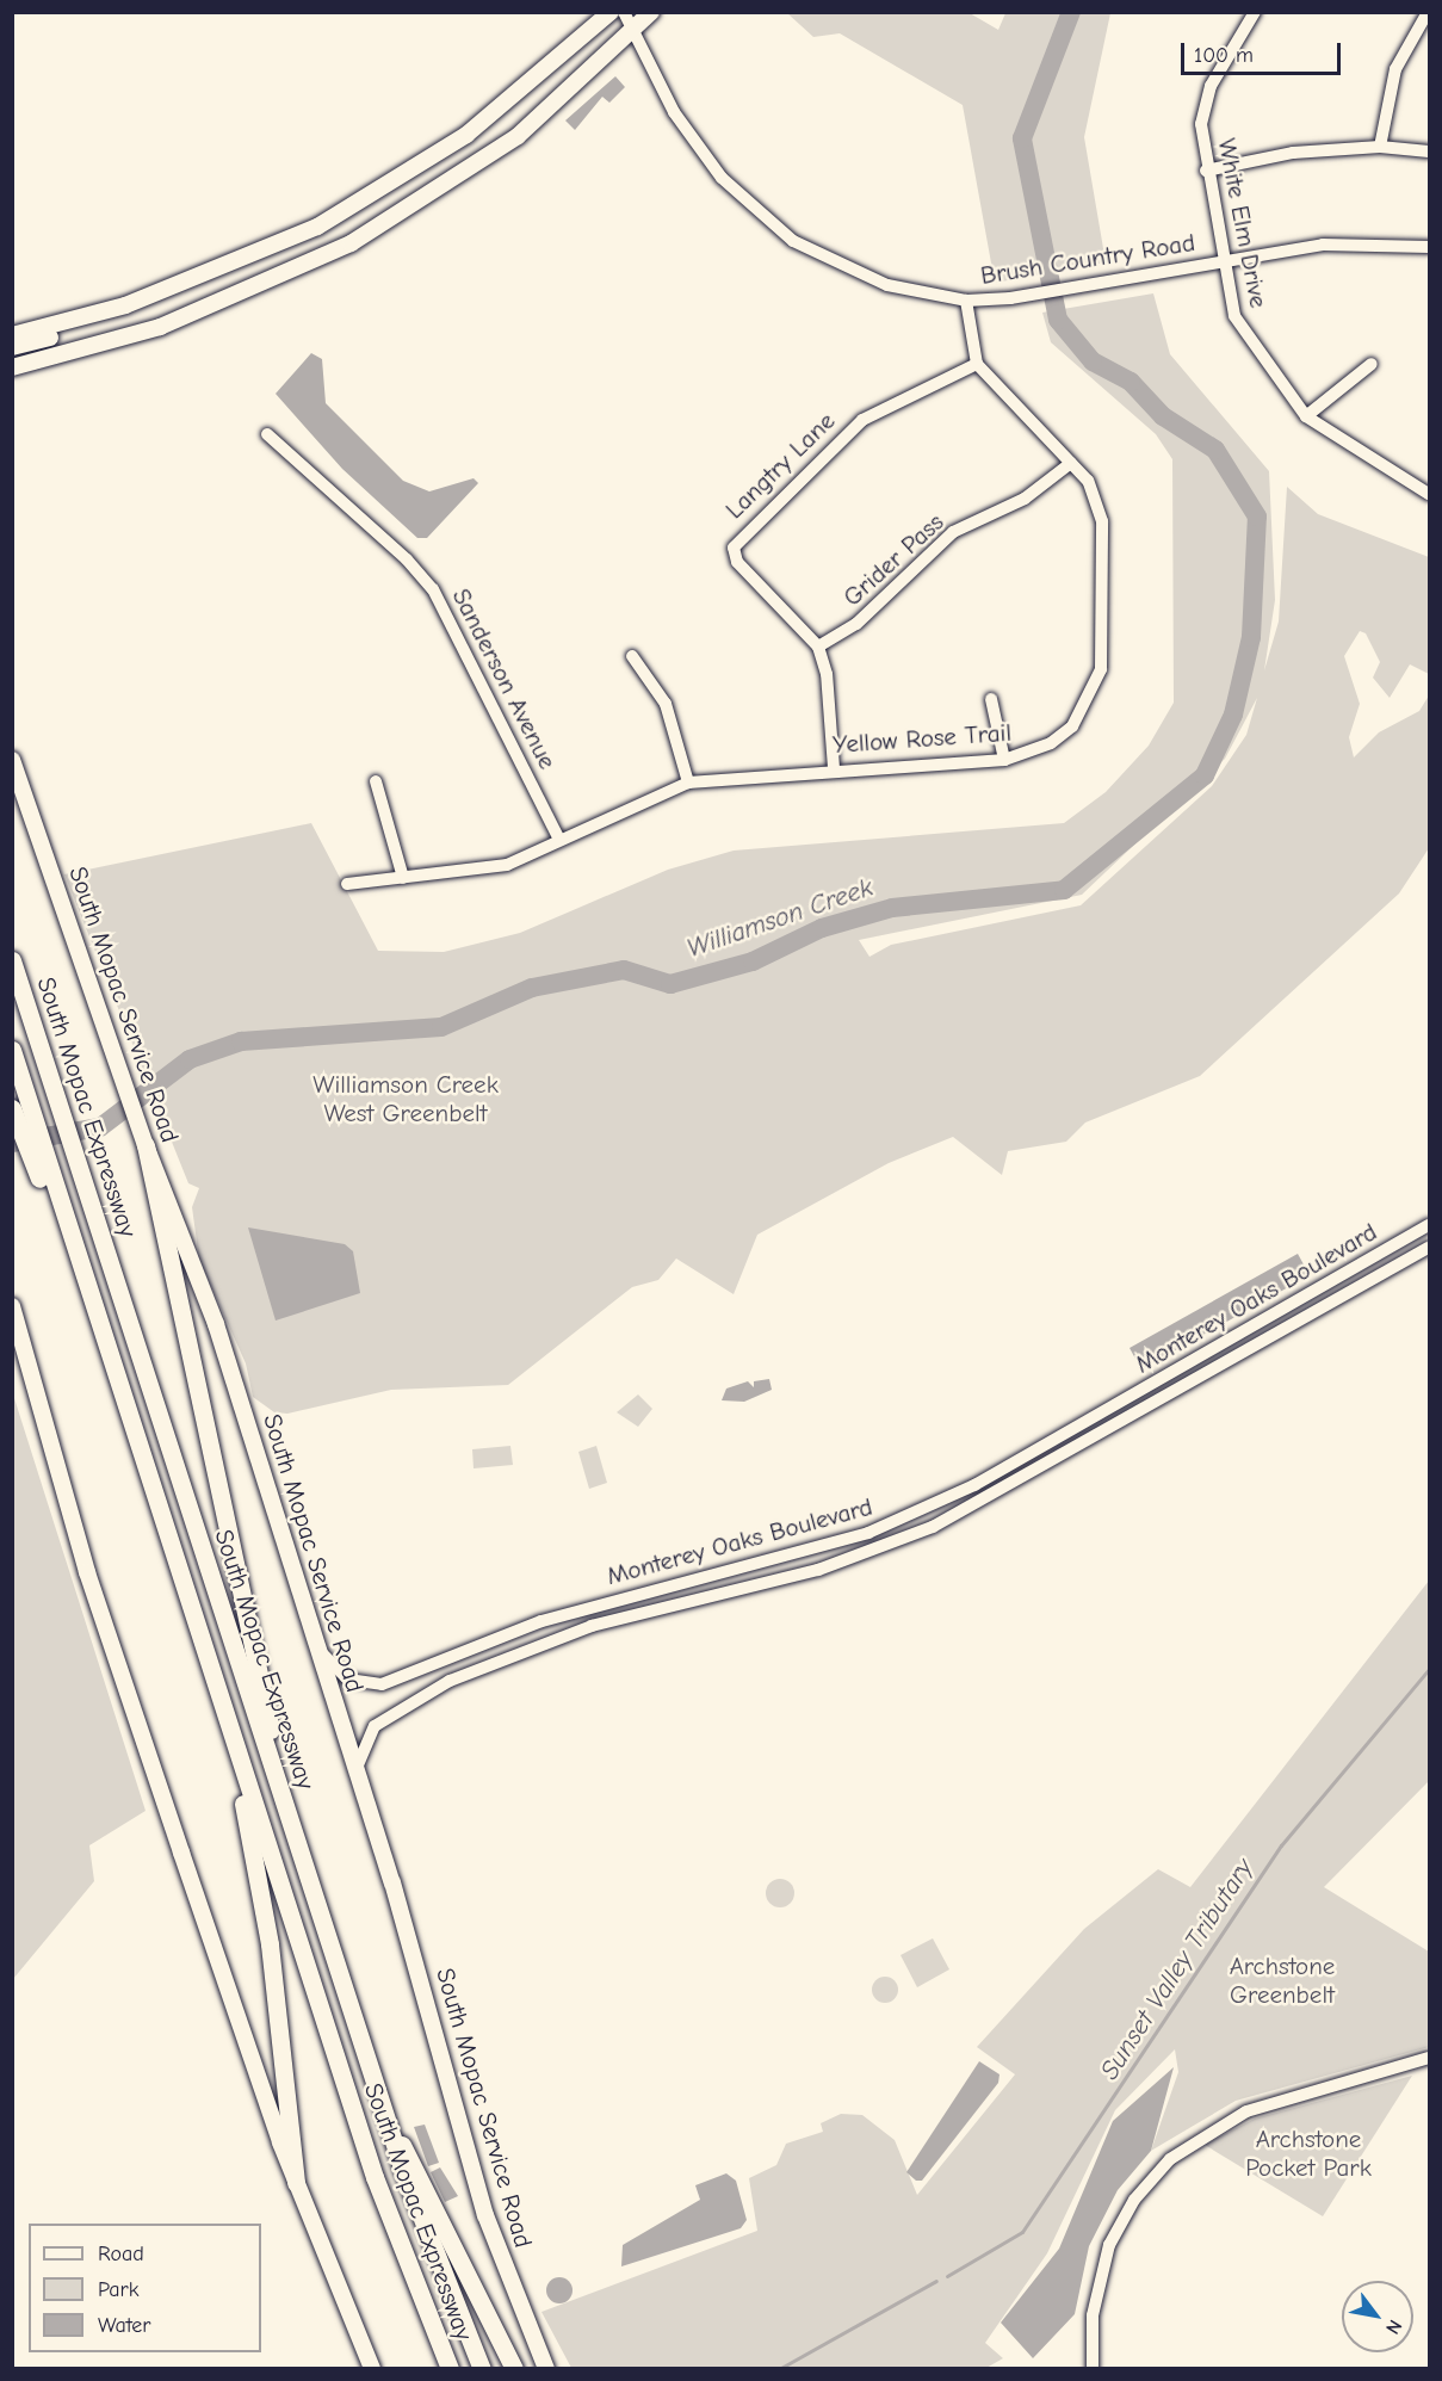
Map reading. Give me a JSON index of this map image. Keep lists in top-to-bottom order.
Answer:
{
  "streets": {
    "highway": ["South Mopac Expressway"],
    "main road": ["South Mopac Service Road"],
    "street": [
      "White Elm Drive",
      "Brush Country Road",
      "Langtry Lane",
      "Grider Pass",
      "Sanderson Avenue",
      "Yellow Rose Trail",
      "Monterey Oaks Boulevard"
    ]
  },
  "crossings": [
    ["White Elm Drive", "Brush Country Road"],
    ["Langtry Lane", "Grider Pass"],
    ["Langtry Lane", "Yellow Rose Trail"],
    ["Grider Pass", "Yellow Rose Trail"],
    ["Sanderson Avenue", "Yellow Rose Trail"],
    ["South Mopac Service Road", "Monterey Oaks Boulevard"]
  ],
  "water": ["Williamson Creek", "Sunset Valley Tributary"],
  "parks": ["Williamson Creek West Greenbelt", "Archstone Greenbelt", "Archstone Pocket Park"],
  "legend": ["Road", "Park", "Water"],
  "scale_bar": "100 m",
  "north": "bottom right"
}
